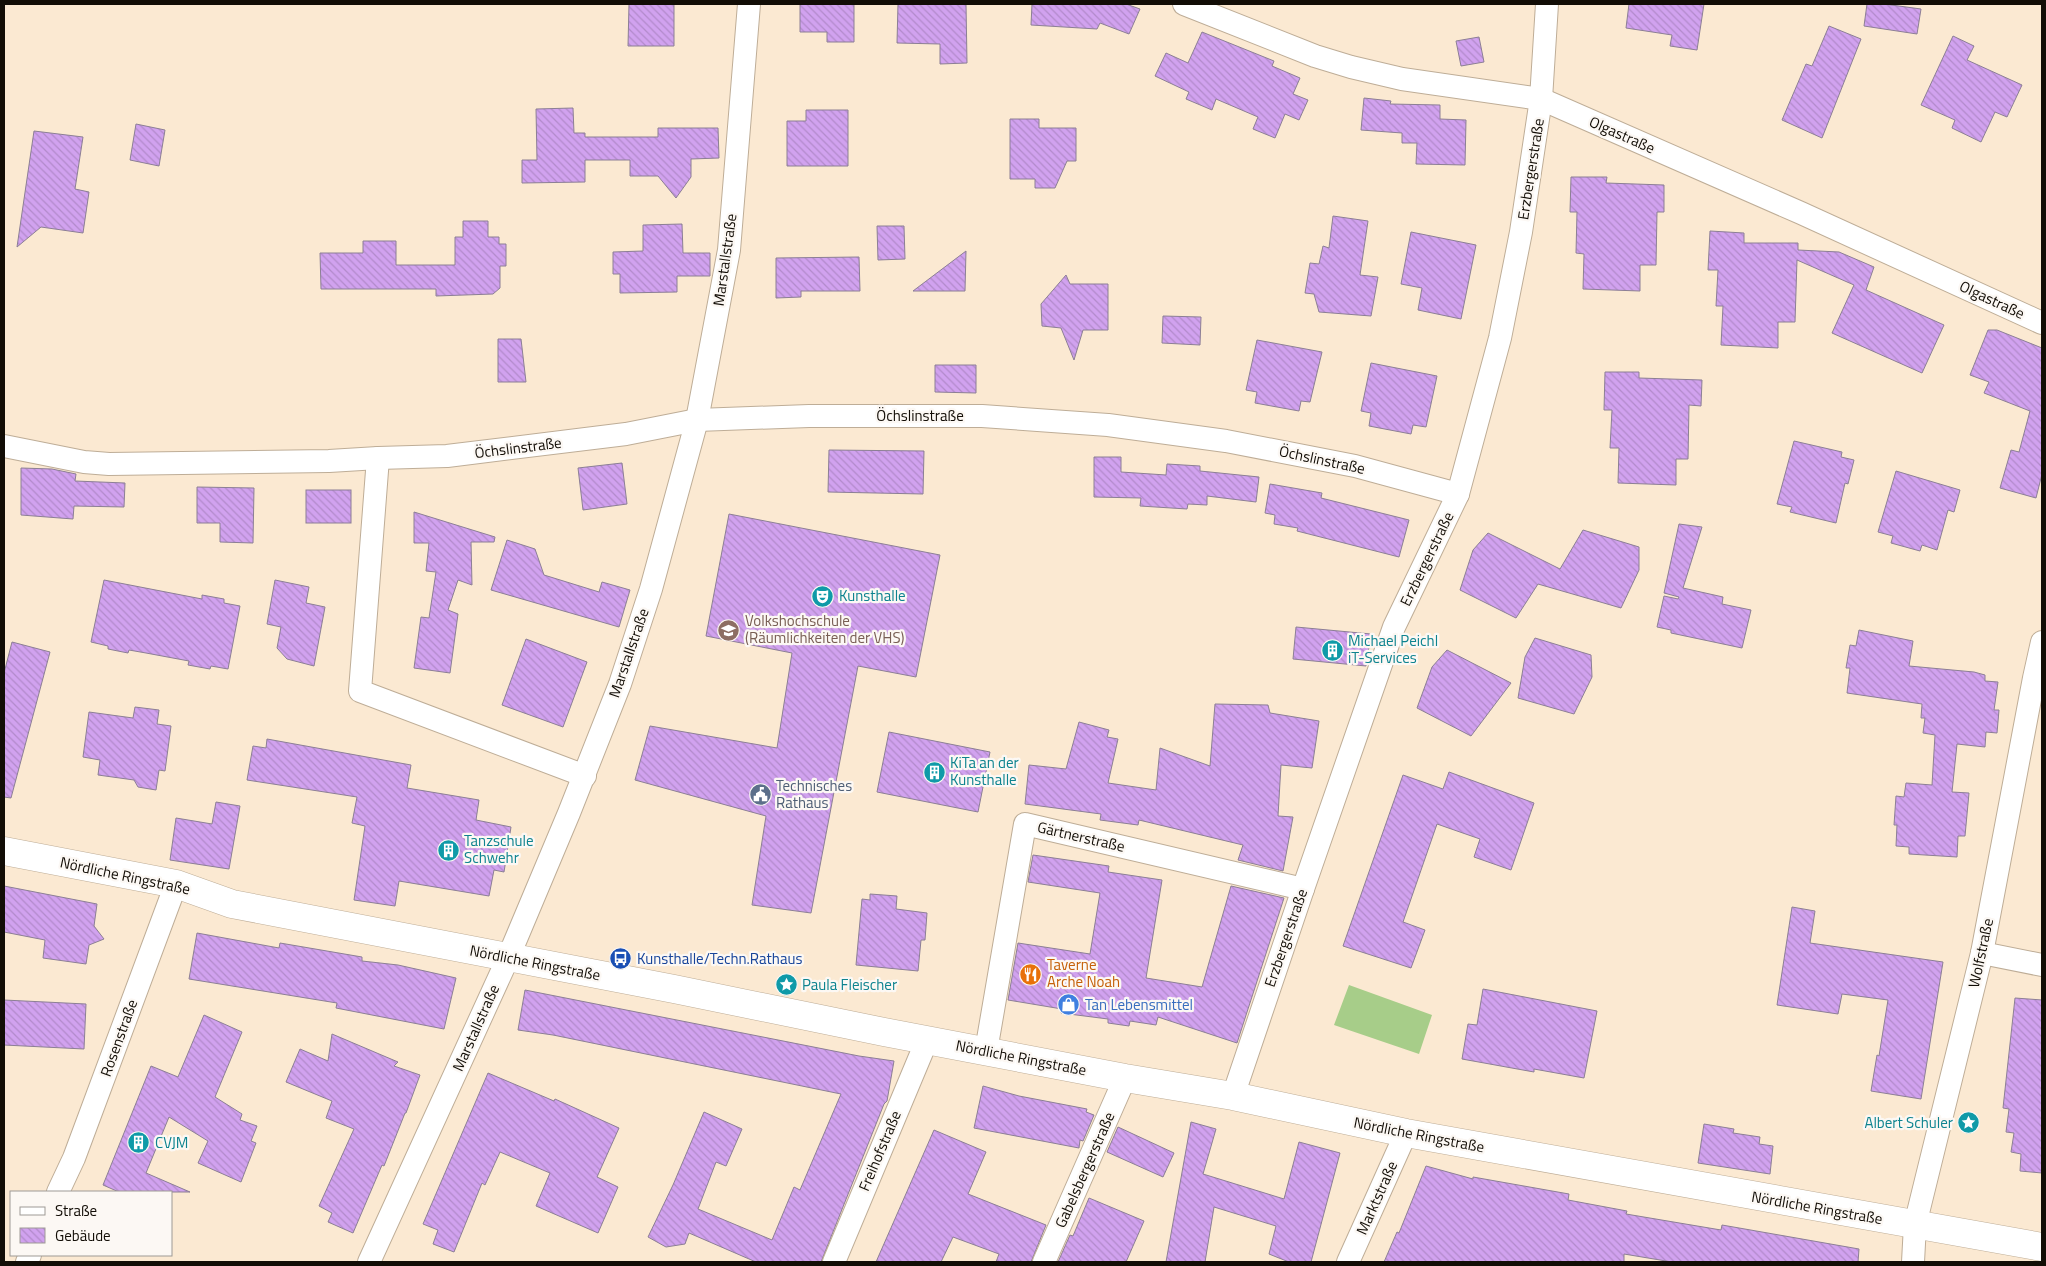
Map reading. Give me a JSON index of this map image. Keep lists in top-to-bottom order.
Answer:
{
  "streets": {
    "street": [
      "Olgastraße",
      "Erzbergerstraße",
      "Marstallstraße",
      "Öchslinstraße",
      "Gärtnerstraße",
      "Nördliche Ringstraße",
      "Wolfstraße",
      "Rosenstraße",
      "Freihofstraße",
      "Gabelsbergerstraße",
      "Marktstraße"
    ]
  },
  "crossings": [
    ["Olgastraße", "Erzbergerstraße"],
    ["Erzbergerstraße", "Öchslinstraße"],
    ["Erzbergerstraße", "Gärtnerstraße"],
    ["Erzbergerstraße", "Nördliche Ringstraße"],
    ["Marstallstraße", "Öchslinstraße"],
    ["Marstallstraße", "Nördliche Ringstraße"],
    ["Gärtnerstraße", "Nördliche Ringstraße"],
    ["Nördliche Ringstraße", "Wolfstraße"],
    ["Nördliche Ringstraße", "Rosenstraße"],
    ["Nördliche Ringstraße", "Freihofstraße"],
    ["Nördliche Ringstraße", "Gabelsbergerstraße"],
    ["Nördliche Ringstraße", "Marktstraße"]
  ],
  "places": {
    "theatre": ["Kunsthalle"],
    "school or university": ["Volkshochschule (Räumlichkeiten der VHS)"],
    "building": [
      "Michael Peichl iT-Services",
      "KiTa an der Kunsthalle",
      "Tanzschule Schwehr",
      "CVJM"
    ],
    "public building": ["Technisches Rathaus"],
    "bus stop": ["Kunsthalle/Techn.Rathaus"],
    "restaurant": ["Taverne Arche Noah"],
    "place": ["Paula Fleischer", "Albert Schuler"],
    "shop": ["Tan Lebensmittel"]
  },
  "legend": ["Straße", "Gebäude"]
}
